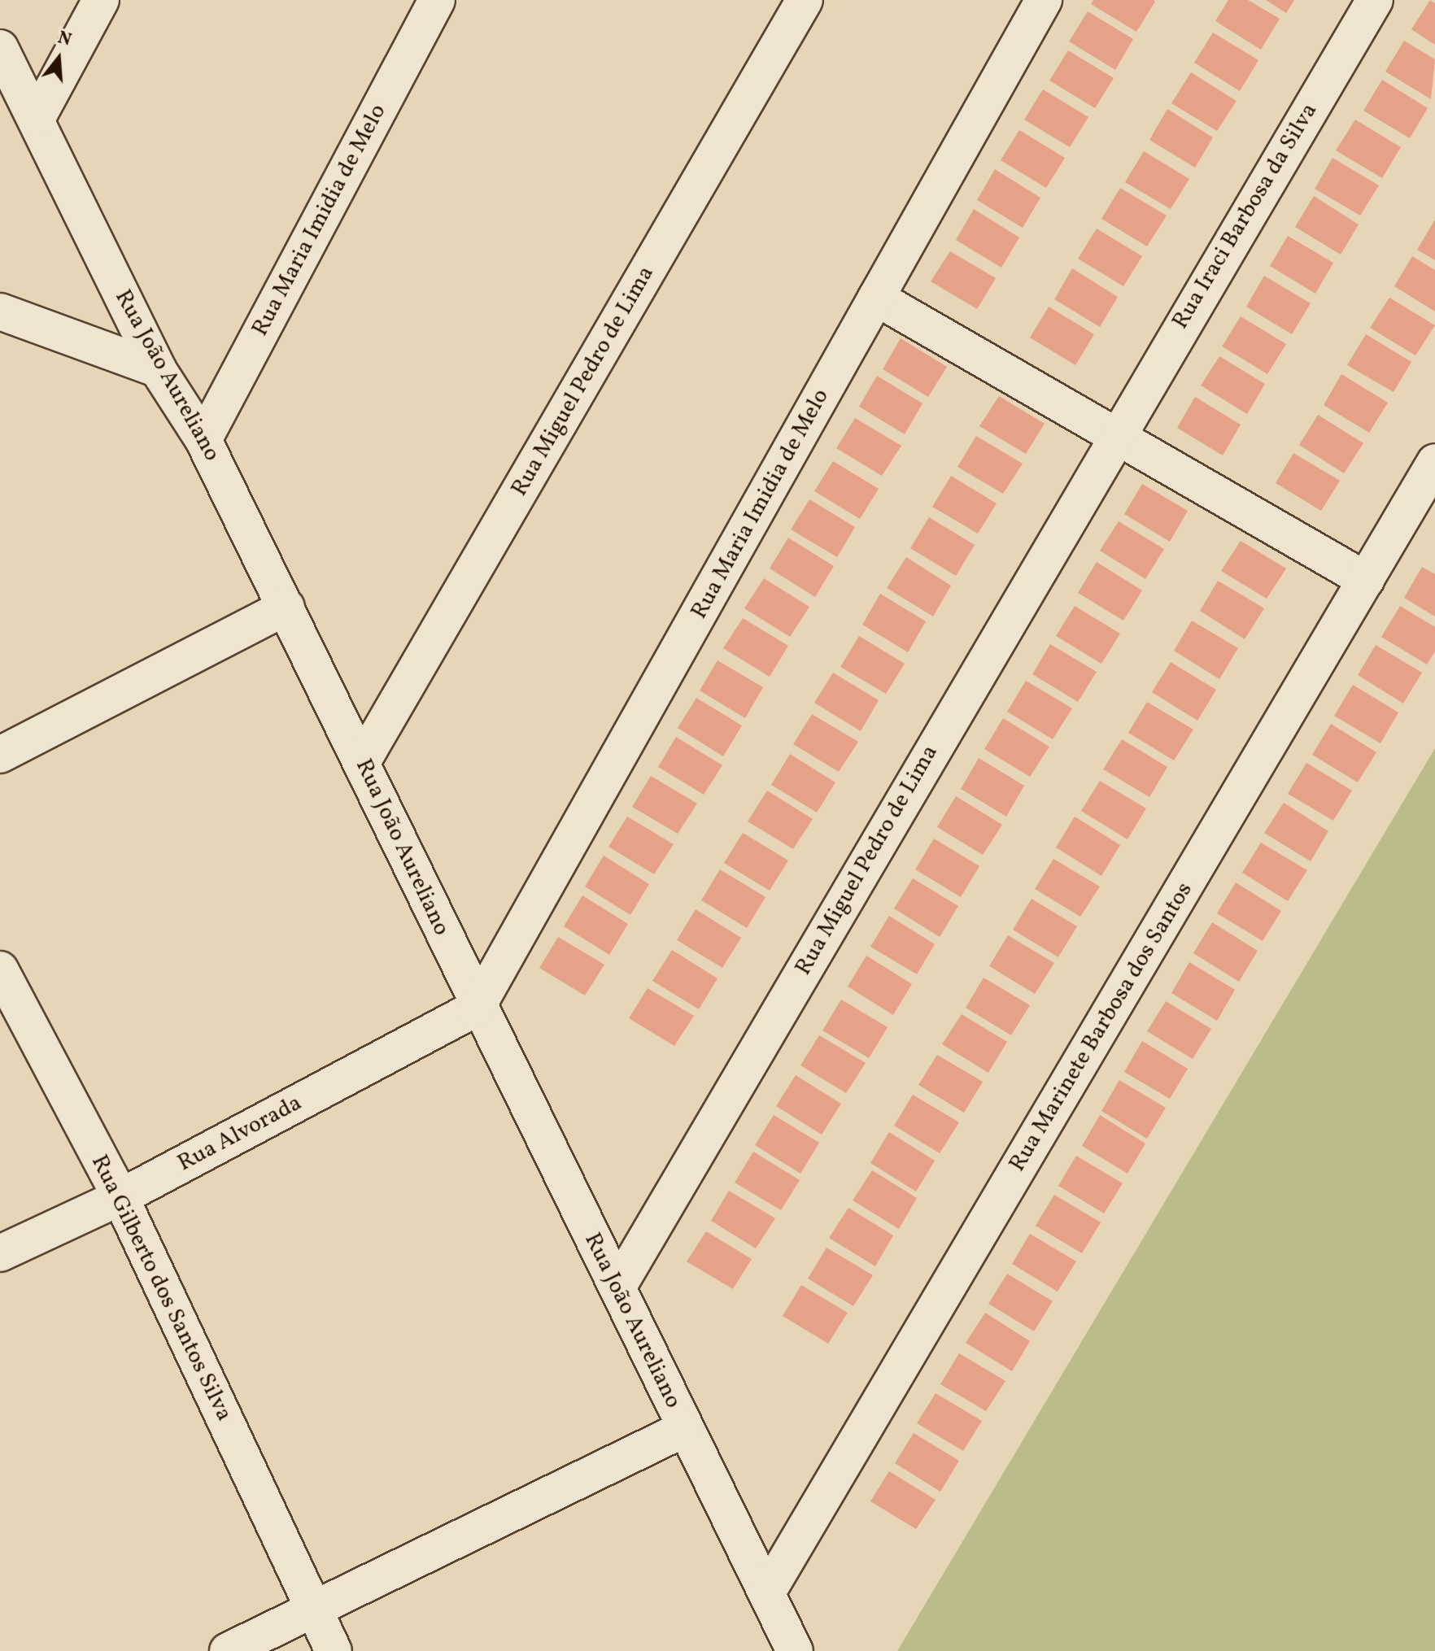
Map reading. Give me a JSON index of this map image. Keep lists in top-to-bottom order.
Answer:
{
  "streets": {
    "street": [
      "Rua Iraci Barbosa da Silva",
      "Rua Maria Imidia de Melo",
      "Rua João Aureliano",
      "Rua Miguel Pedro de Lima",
      "Rua Marinete Barbosa dos Santos",
      "Rua Alvorada",
      "Rua Gilberto dos Santos Silva"
    ]
  },
  "crossings": [
    ["Rua Iraci Barbosa da Silva", "Rua Miguel Pedro de Lima"],
    ["Rua Maria Imidia de Melo", "Rua João Aureliano"],
    ["Rua Maria Imidia de Melo", "Rua Alvorada"],
    ["Rua João Aureliano", "Rua Miguel Pedro de Lima"],
    ["Rua João Aureliano", "Rua Marinete Barbosa dos Santos"],
    ["Rua João Aureliano", "Rua Alvorada"],
    ["Rua Alvorada", "Rua Gilberto dos Santos Silva"]
  ],
  "north": "top"
}
